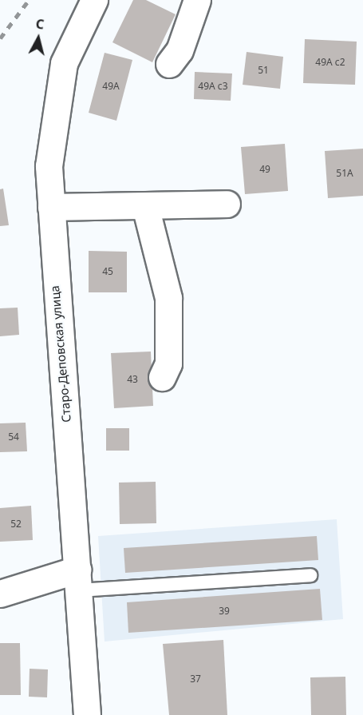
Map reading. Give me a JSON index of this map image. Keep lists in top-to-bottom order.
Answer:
{
  "streets": {
    "main road": ["Старо-Деповская улица"]
  },
  "house_numbers": [
    "49А с2",
    "51",
    "49А",
    "49А с3",
    "49",
    "51А",
    "45",
    "43",
    "54",
    "52",
    "39",
    "37"
  ],
  "north": "top"
}
